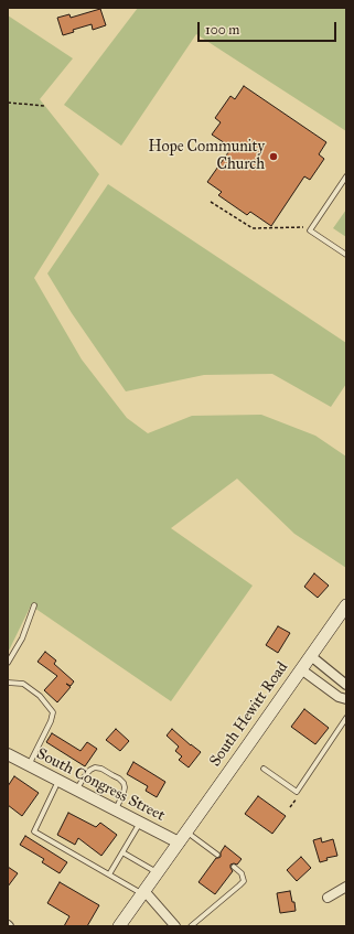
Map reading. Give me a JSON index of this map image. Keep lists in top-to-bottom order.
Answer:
{
  "streets": {
    "main road": ["South Hewitt Road"],
    "street": ["South Congress Street"]
  },
  "crossings": [
    ["South Hewitt Road", "South Congress Street"]
  ],
  "places": ["Hope Community Church"],
  "scale_bar": "100 m"
}
